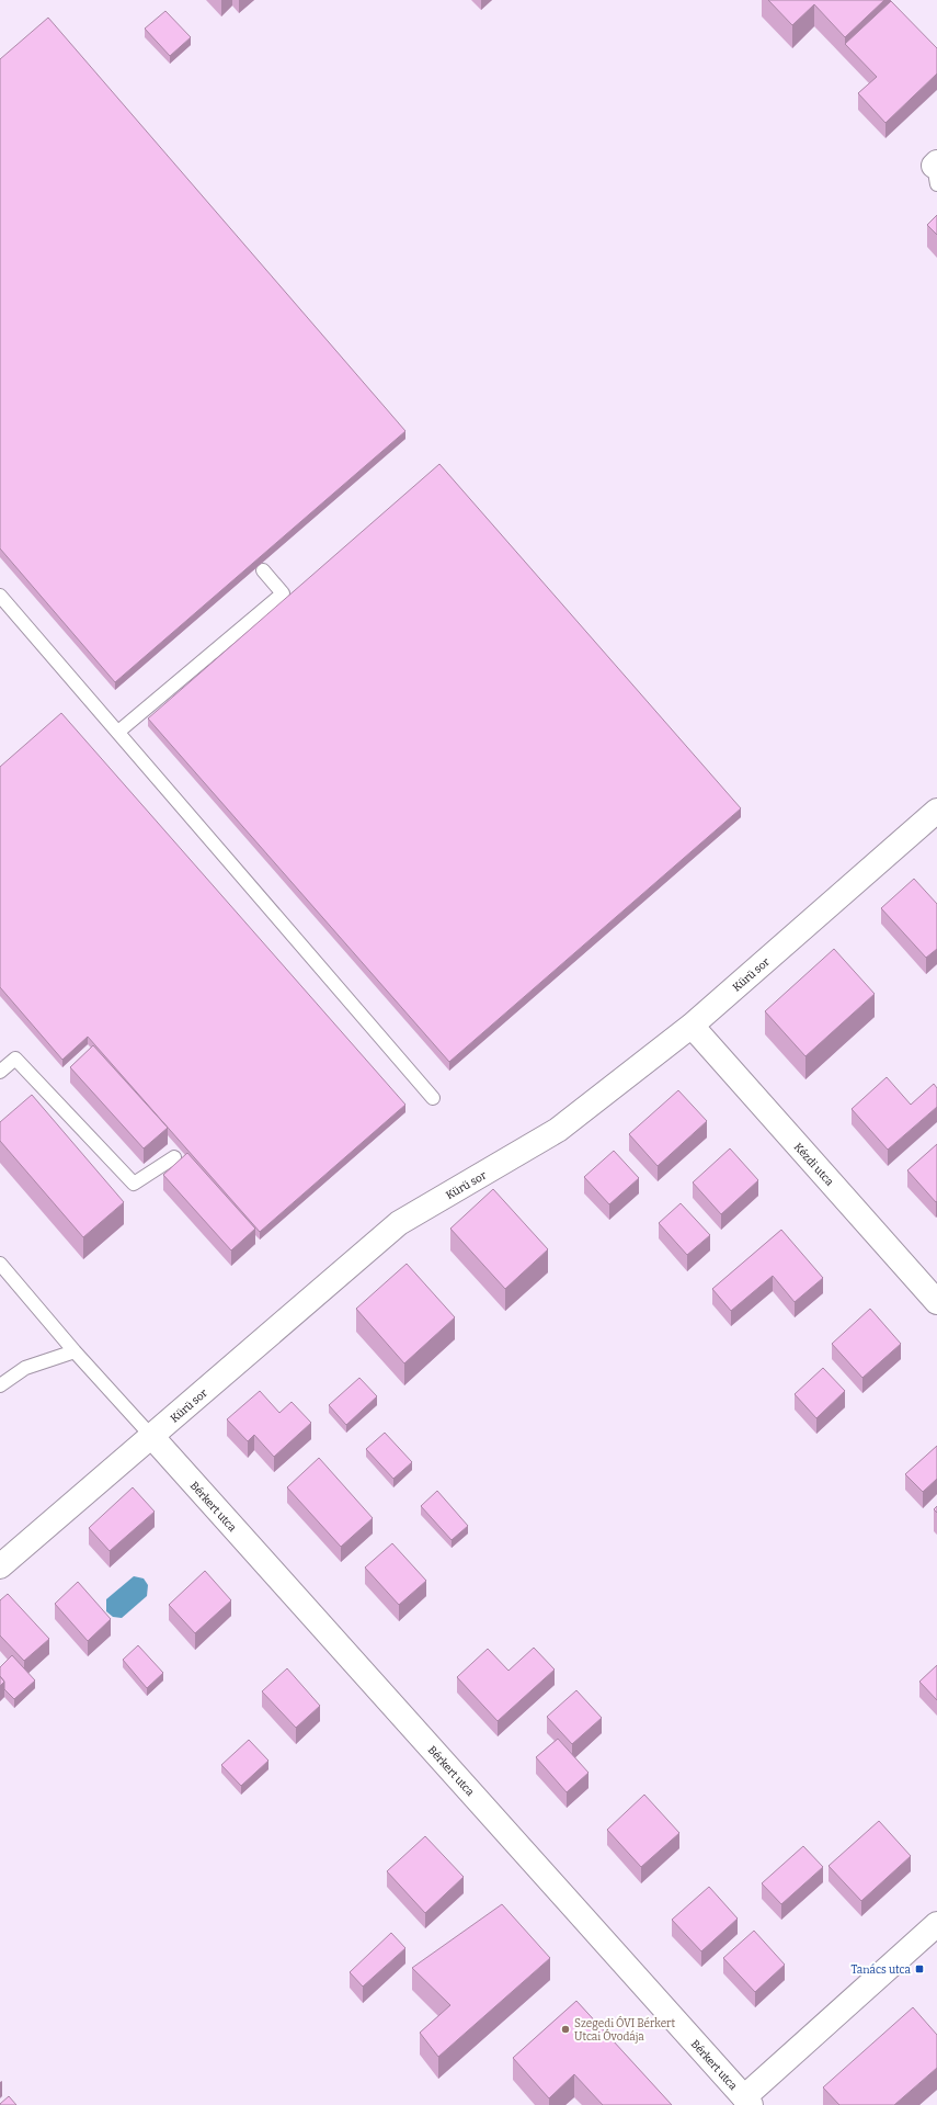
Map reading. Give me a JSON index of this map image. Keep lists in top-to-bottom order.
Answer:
{
  "streets": {
    "street": ["Kürü sor", "Kézdi utca", "Bérkert utca"]
  },
  "crossings": [
    ["Kürü sor", "Kézdi utca"],
    ["Kürü sor", "Bérkert utca"]
  ],
  "places": {
    "transit": ["Tanács utca"],
    "other": ["Szegedi ÓVI Bérkert Utcai Óvodája"]
  }
}
